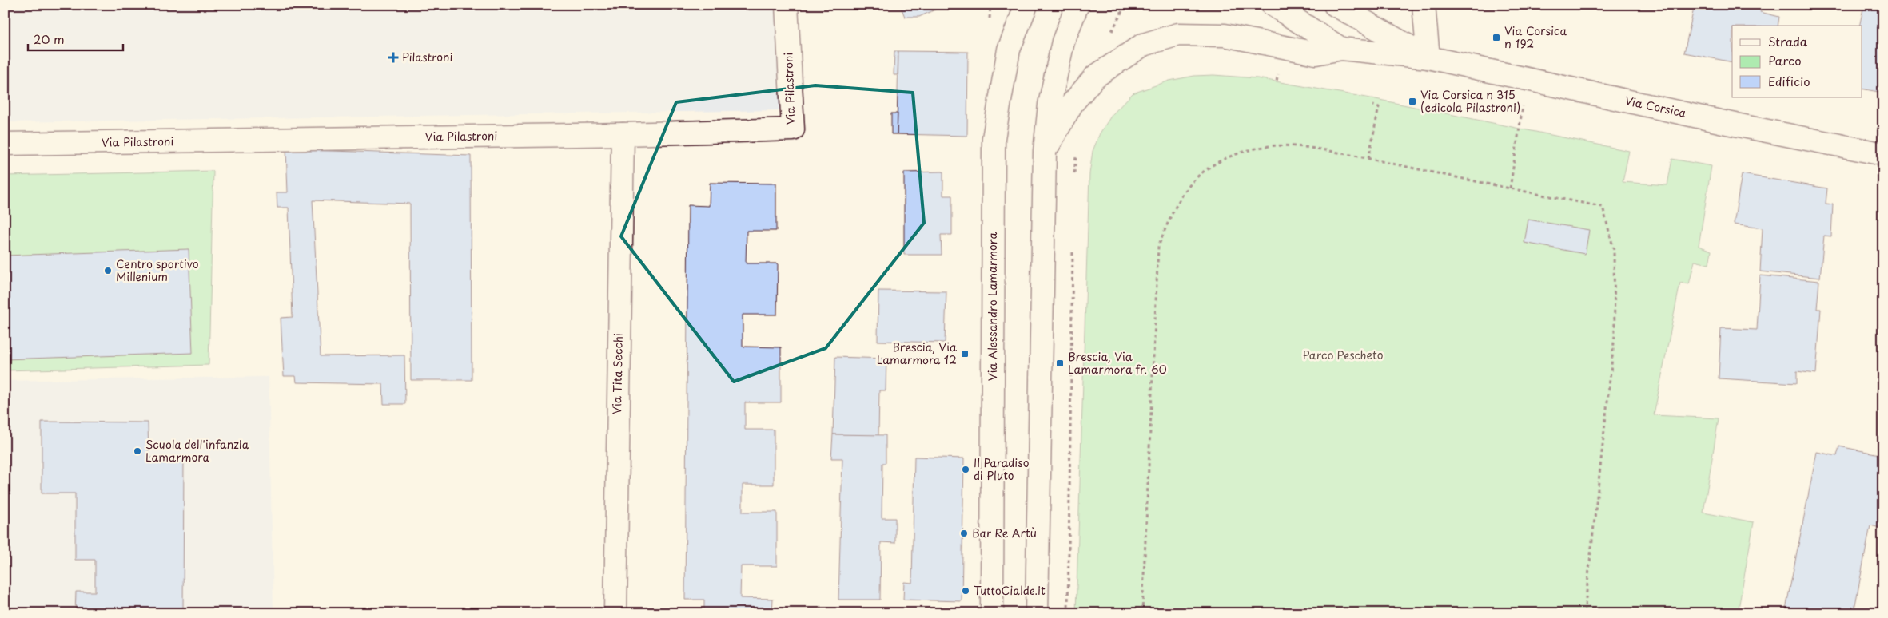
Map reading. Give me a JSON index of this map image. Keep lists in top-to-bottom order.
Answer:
{
  "streets": {
    "main road": [
      "Via Pilastroni",
      "Via Corsica",
      "Via Alessandro Lamarmora",
      "Via Tita Secchi"
    ]
  },
  "crossings": [
    ["Via Pilastroni", "Via Tita Secchi"]
  ],
  "parks": ["Parco Pescheto"],
  "places": {
    "transit": [
      "Via Corsica n 192",
      "Via Corsica n 315 (edicola Pilastroni)",
      "Brescia, Via Lamarmora 12",
      "Brescia, Via Lamarmora fr. 60"
    ],
    "health": ["Pilastroni"],
    "other": [
      "Centro sportivo Millenium",
      "Scuola dell'infanzia Lamarmora",
      "Il Paradiso di Pluto",
      "Bar Re Artù",
      "TuttoCialde.it"
    ]
  },
  "legend": ["Strada", "Parco", "Edificio"],
  "scale_bar": "20 m"
}
